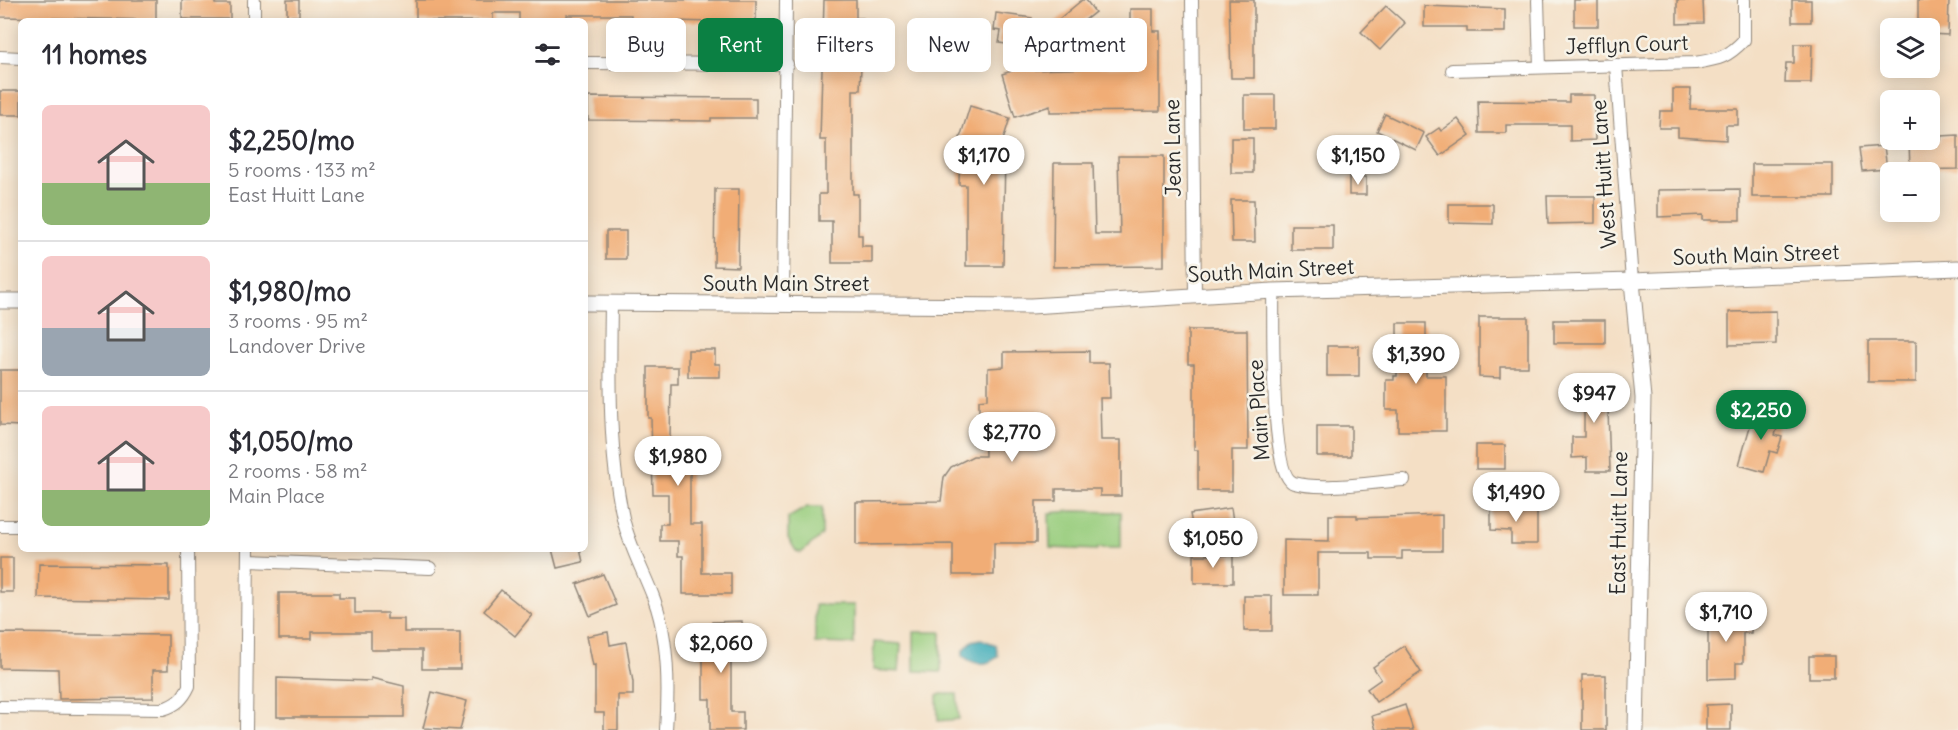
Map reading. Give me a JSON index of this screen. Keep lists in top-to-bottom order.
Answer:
{
  "streets": {
    "street": [
      "Jefflyn Court",
      "Jean Lane",
      "West Huitt Lane",
      "South Main Street",
      "Main Place",
      "East Huitt Lane"
    ]
  },
  "crossings": [
    ["Jefflyn Court", "West Huitt Lane"],
    ["Jean Lane", "South Main Street"],
    ["West Huitt Lane", "South Main Street"],
    ["West Huitt Lane", "East Huitt Lane"],
    ["South Main Street", "Main Place"],
    ["South Main Street", "East Huitt Lane"]
  ],
  "page": {
    "map_buttons": ["+", "−"],
    "chip": [
      "Buy",
      "Rent",
      "Filters",
      "New",
      "Apartment"
    ],
    "heading": "11 homes",
    "list": [
      {
        "name": "$2,250/mo",
        "note": "5 rooms · 133 m² · East Huitt Lane"
      },
      {
        "name": "$1,980/mo",
        "note": "3 rooms · 95 m² · Landover Drive"
      },
      {
        "name": "$1,050/mo",
        "note": "2 rooms · 58 m² · Main Place"
      }
    ],
    "price": [
      "$1,170",
      "$1,150",
      "$1,390",
      "$947",
      "$2,250",
      "$2,770",
      "$1,980",
      "$1,490",
      "$1,050",
      "$1,710",
      "$2,060"
    ]
  }
}
